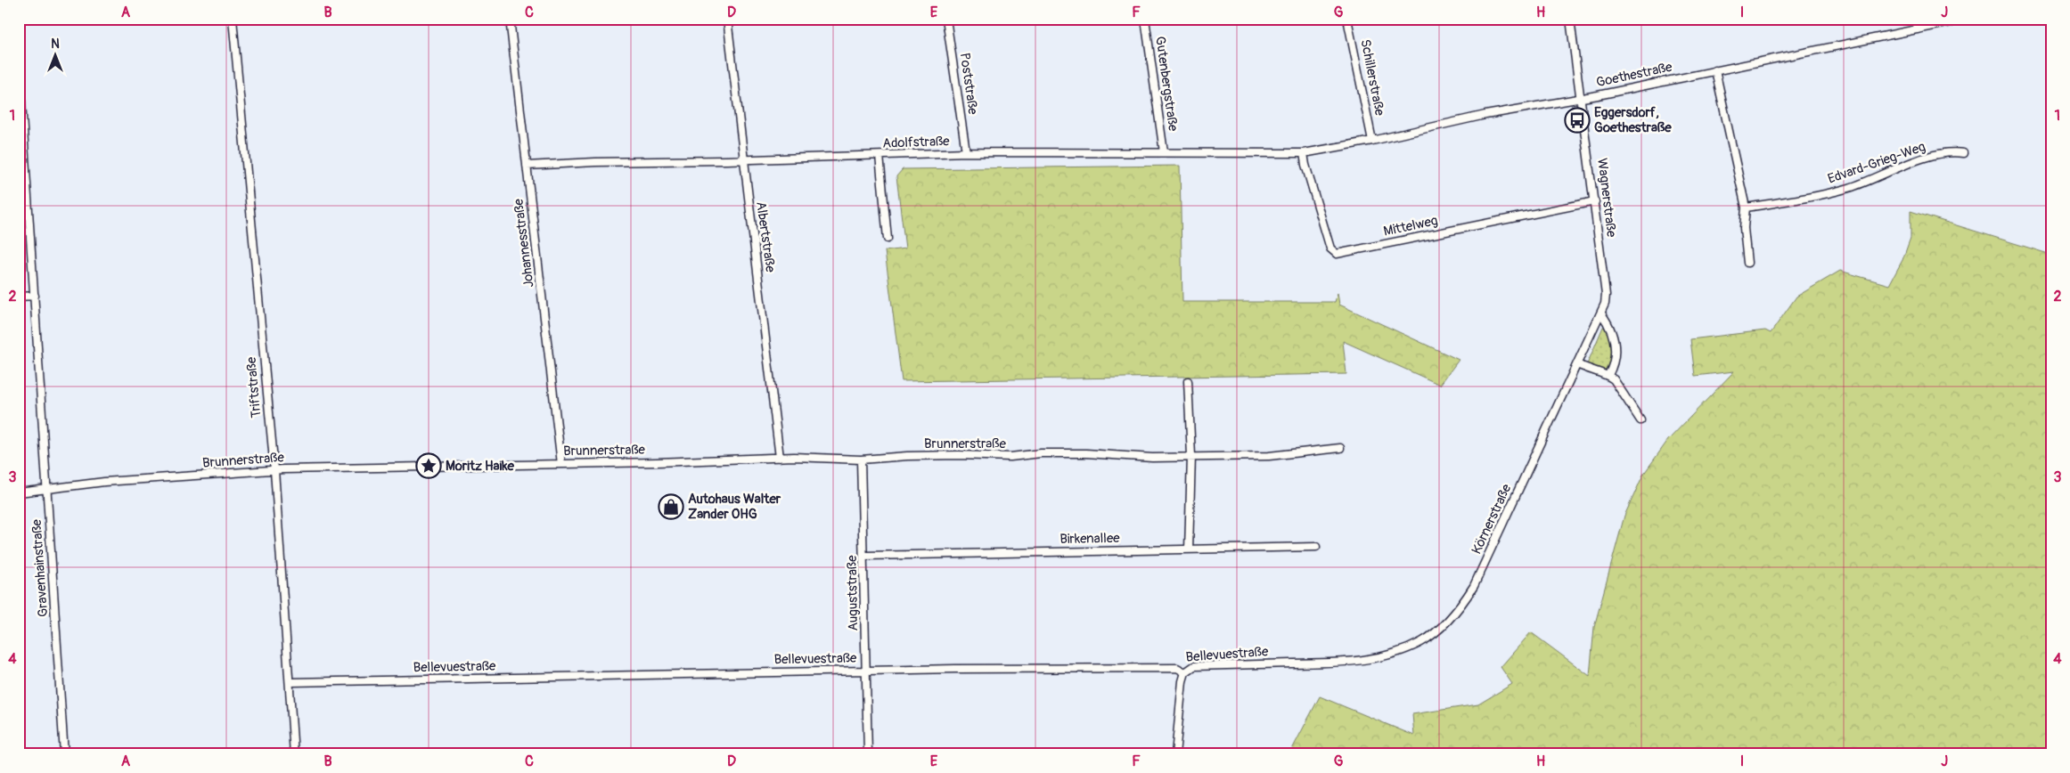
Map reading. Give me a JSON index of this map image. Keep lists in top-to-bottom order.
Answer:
{
  "streets": {
    "street": [
      "Goethestraße",
      "Schillerstraße",
      "Poststraße",
      "Gutenbergstraße",
      "Adolfstraße",
      "Edvard-Grieg-Weg",
      "Wagnerstraße",
      "Mittelweg",
      "Albertstraße",
      "Johannesstraße",
      "Triftstraße",
      "Brunnerstraße",
      "Körnerstraße",
      "Birkenallee",
      "Gravenhainstraße",
      "Auguststraße",
      "Bellevuestraße"
    ]
  },
  "crossings": [
    ["Goethestraße", "Schillerstraße"],
    ["Goethestraße", "Adolfstraße"],
    ["Goethestraße", "Wagnerstraße"],
    ["Goethestraße", "Mittelweg"],
    ["Poststraße", "Adolfstraße"],
    ["Gutenbergstraße", "Adolfstraße"],
    ["Adolfstraße", "Mittelweg"],
    ["Adolfstraße", "Albertstraße"],
    ["Adolfstraße", "Johannesstraße"],
    ["Wagnerstraße", "Mittelweg"],
    ["Wagnerstraße", "Körnerstraße"],
    ["Albertstraße", "Brunnerstraße"],
    ["Johannesstraße", "Brunnerstraße"],
    ["Triftstraße", "Brunnerstraße"],
    ["Triftstraße", "Bellevuestraße"],
    ["Brunnerstraße", "Gravenhainstraße"],
    ["Brunnerstraße", "Auguststraße"],
    ["Körnerstraße", "Bellevuestraße"],
    ["Birkenallee", "Auguststraße"],
    ["Auguststraße", "Bellevuestraße"]
  ],
  "places": {
    "bus stop": ["Eggersdorf, Goethestraße"],
    "place": ["Moritz Haike"],
    "shop": ["Autohaus Walter Zander OHG"]
  },
  "north": "top",
  "grid": {
    "columns": [
      "A",
      "B",
      "C",
      "D",
      "E",
      "F",
      "G",
      "H",
      "I",
      "J"
    ],
    "rows": [
      "1",
      "2",
      "3",
      "4"
    ]
  }
}
